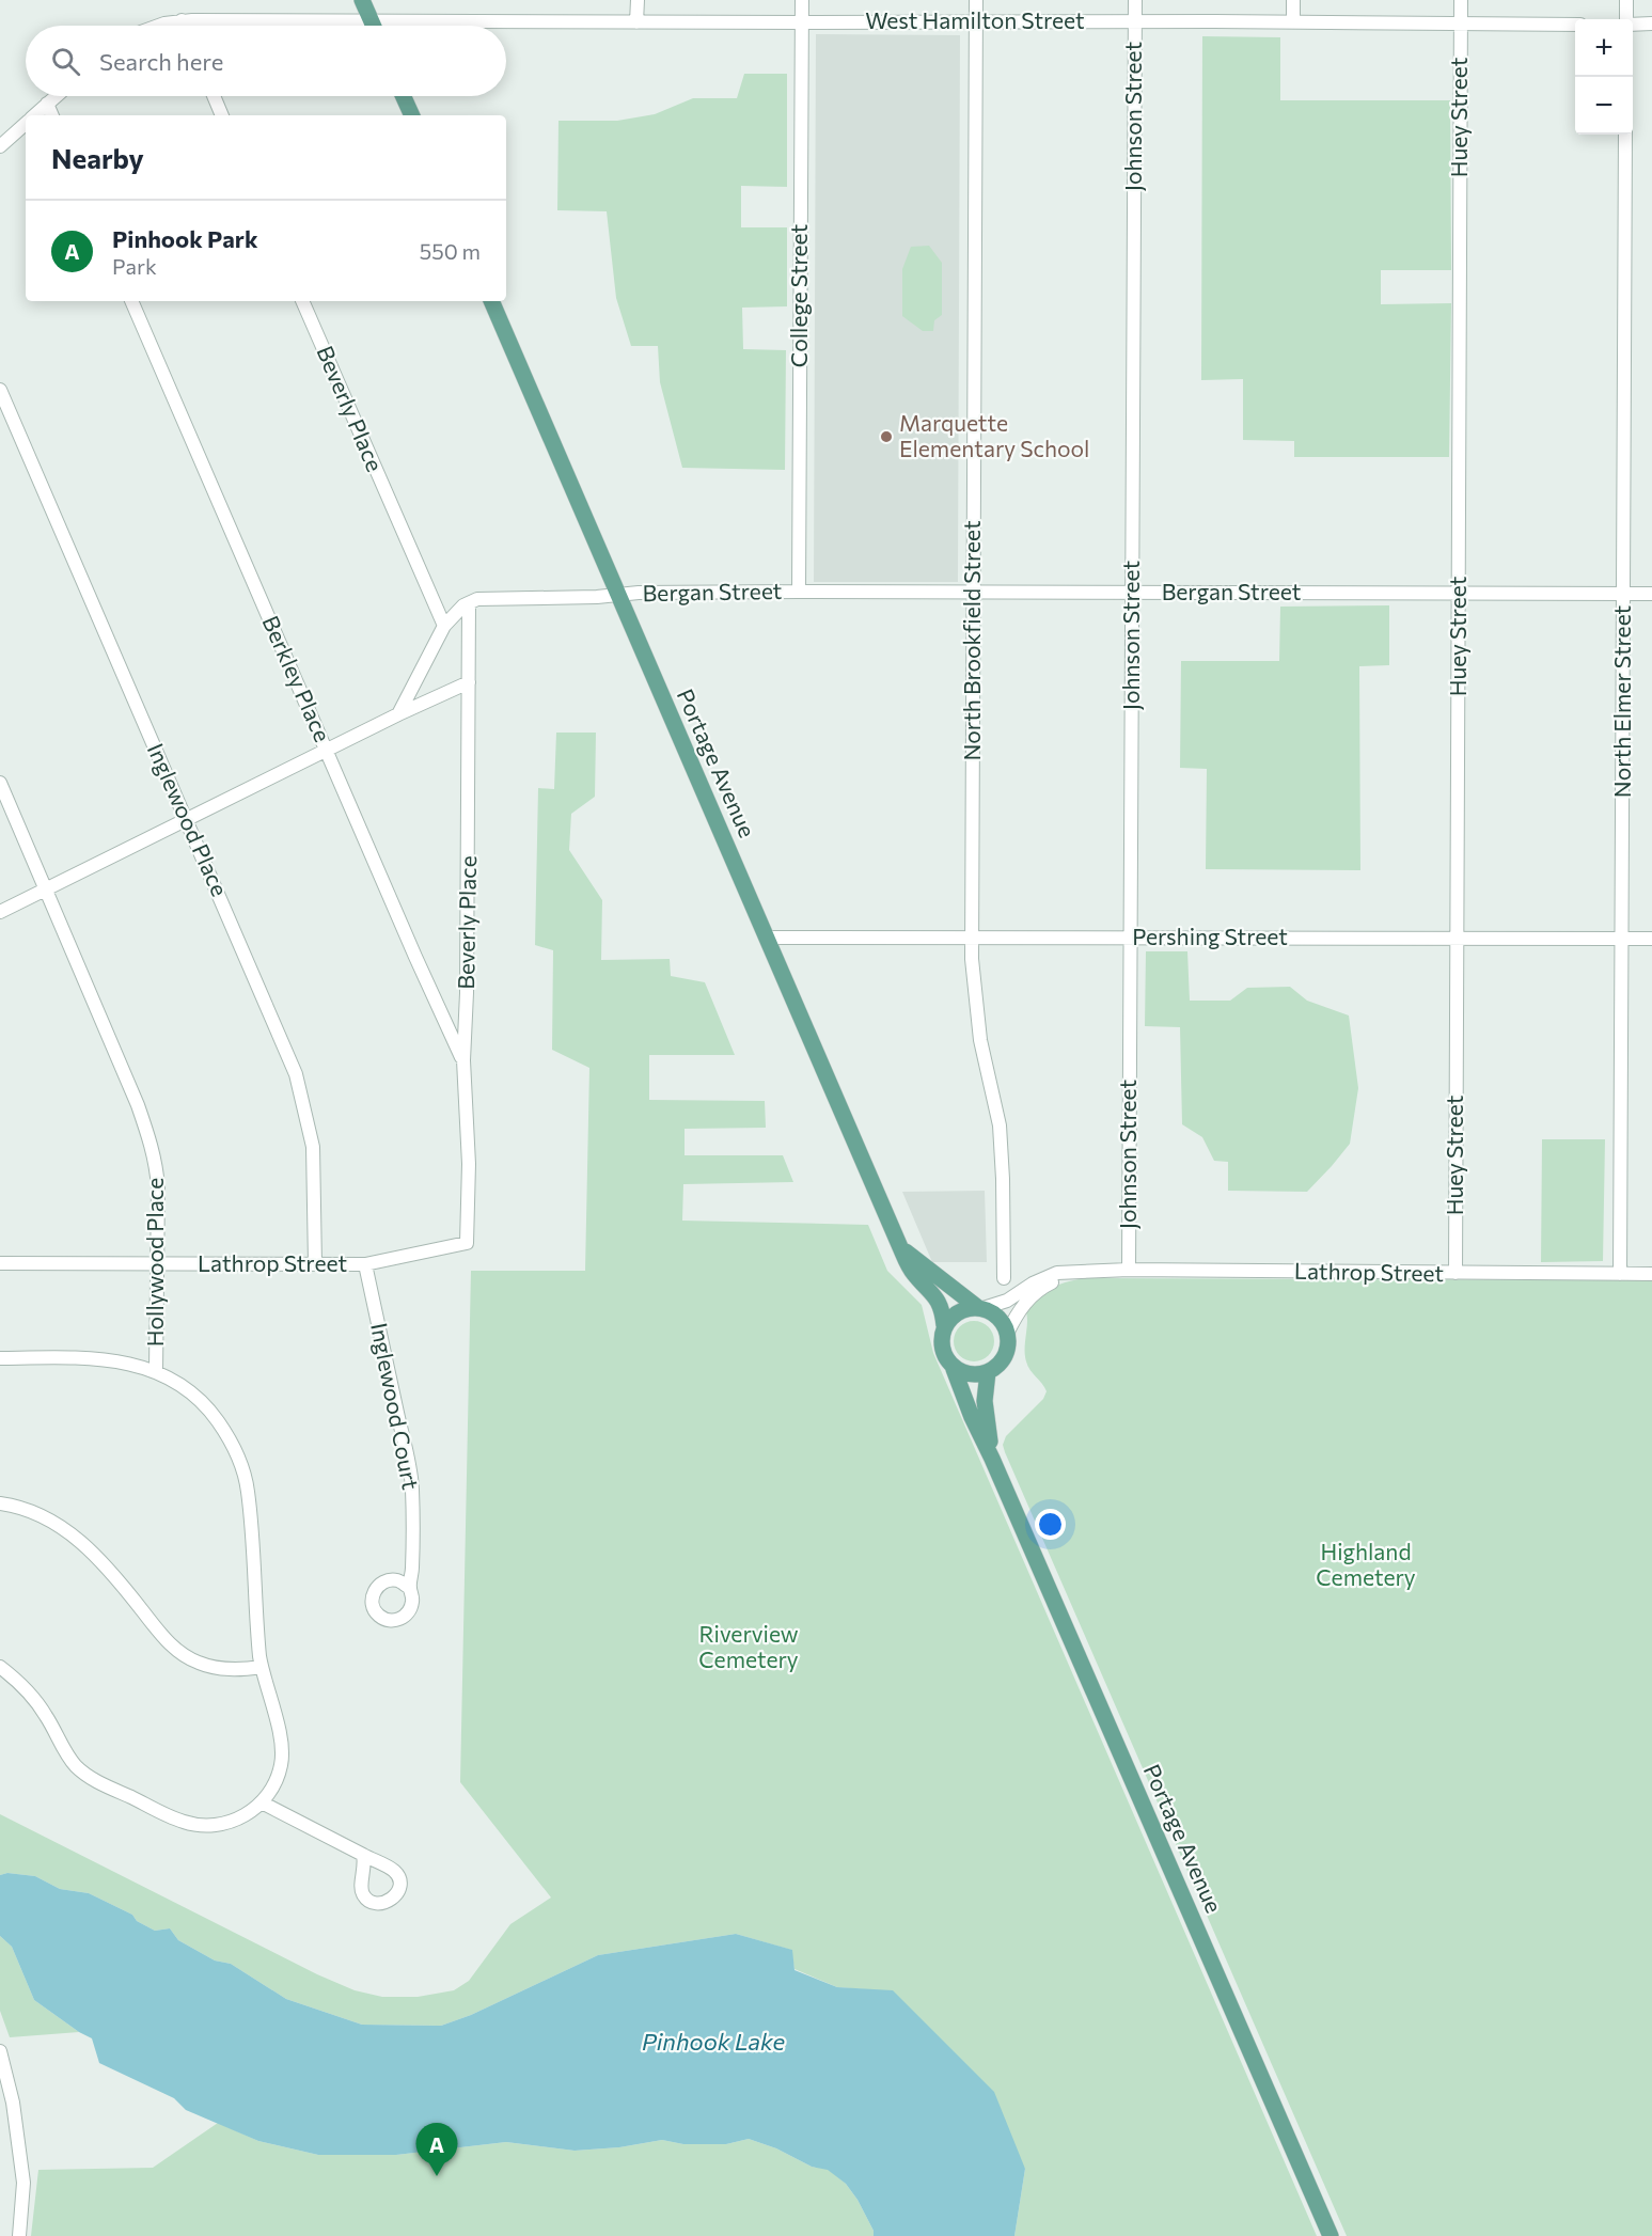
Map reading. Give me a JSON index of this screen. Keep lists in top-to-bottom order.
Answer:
{
  "streets": {
    "main road": ["Portage Avenue"],
    "street": [
      "West Hamilton Street",
      "Johnson Street",
      "Huey Street",
      "College Street",
      "Beverly Place",
      "Bergan Street",
      "North Brookfield Street",
      "Berkley Place",
      "North Elmer Street",
      "Inglewood Place",
      "Pershing Street",
      "Hollywood Place",
      "Lathrop Street",
      "Inglewood Court"
    ]
  },
  "crossings": [
    ["West Hamilton Street", "Johnson Street"],
    ["West Hamilton Street", "Huey Street"],
    ["West Hamilton Street", "College Street"],
    ["West Hamilton Street", "North Brookfield Street"],
    ["Johnson Street", "Bergan Street"],
    ["Johnson Street", "Pershing Street"],
    ["Johnson Street", "Lathrop Street"],
    ["Huey Street", "Bergan Street"],
    ["Huey Street", "Pershing Street"],
    ["Huey Street", "Lathrop Street"],
    ["College Street", "Bergan Street"],
    ["Beverly Place", "Bergan Street"],
    ["Beverly Place", "Berkley Place"],
    ["Beverly Place", "Lathrop Street"],
    ["Bergan Street", "North Brookfield Street"],
    ["Bergan Street", "North Elmer Street"],
    ["Bergan Street", "Portage Avenue"],
    ["North Brookfield Street", "Pershing Street"],
    ["North Elmer Street", "Pershing Street"],
    ["North Elmer Street", "Lathrop Street"],
    ["Portage Avenue", "Pershing Street"],
    ["Portage Avenue", "Lathrop Street"],
    ["Inglewood Place", "Lathrop Street"],
    ["Hollywood Place", "Lathrop Street"],
    ["Lathrop Street", "Inglewood Court"]
  ],
  "water": ["Pinhook Lake"],
  "parks": ["Highland Cemetery", "Riverview Cemetery"],
  "places": ["Marquette Elementary School"],
  "page": {
    "map_buttons": ["+", "−"],
    "search": "Search here",
    "heading": "Nearby",
    "list": [
      {
        "mark": "A",
        "name": "Pinhook Park",
        "note": "Park",
        "value": "550 m"
      }
    ],
    "pins": "A"
  }
}
